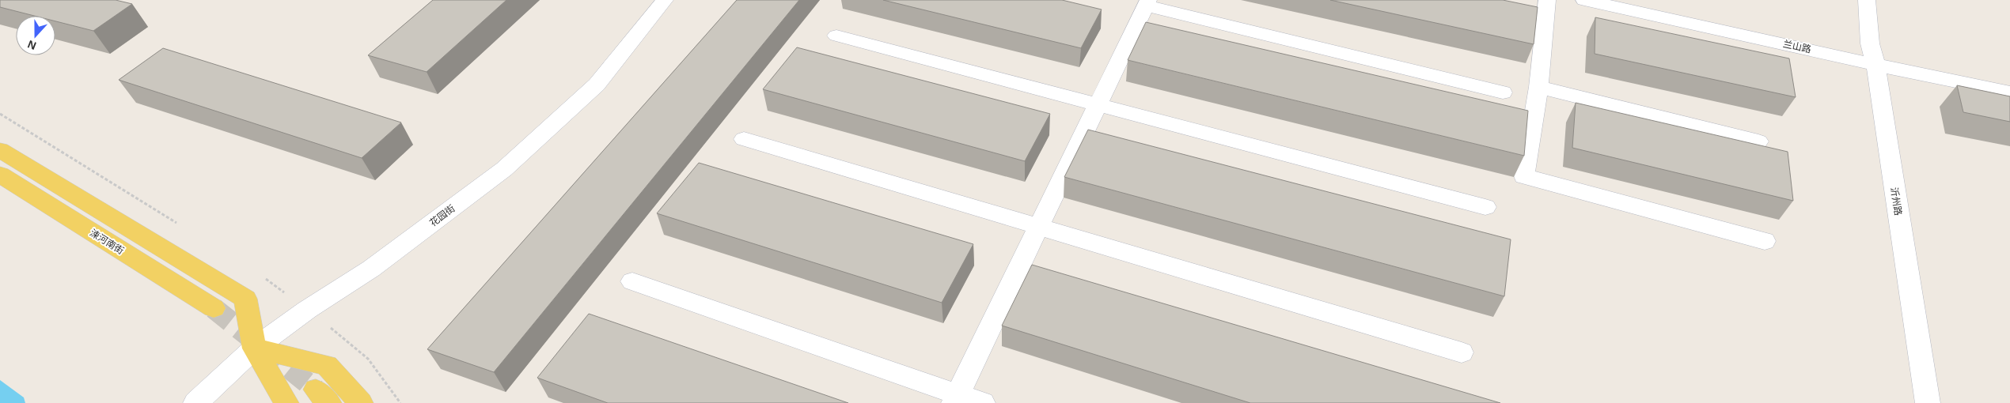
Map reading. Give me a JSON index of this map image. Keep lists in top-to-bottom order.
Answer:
{
  "streets": {
    "main road": ["涑河南街"],
    "street": ["兰山路", "沂州路", "花园街"]
  },
  "crossings": [
    ["兰山路", "沂州路"]
  ],
  "north": "bottom"
}
